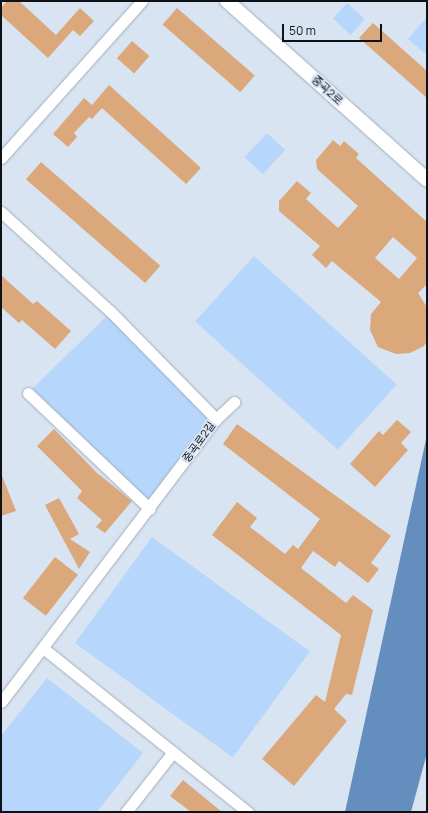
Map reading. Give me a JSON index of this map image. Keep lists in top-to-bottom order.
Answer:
{
  "streets": {
    "street": ["중곡2로", "중곡로2길"]
  },
  "scale_bar": "50 m"
}
